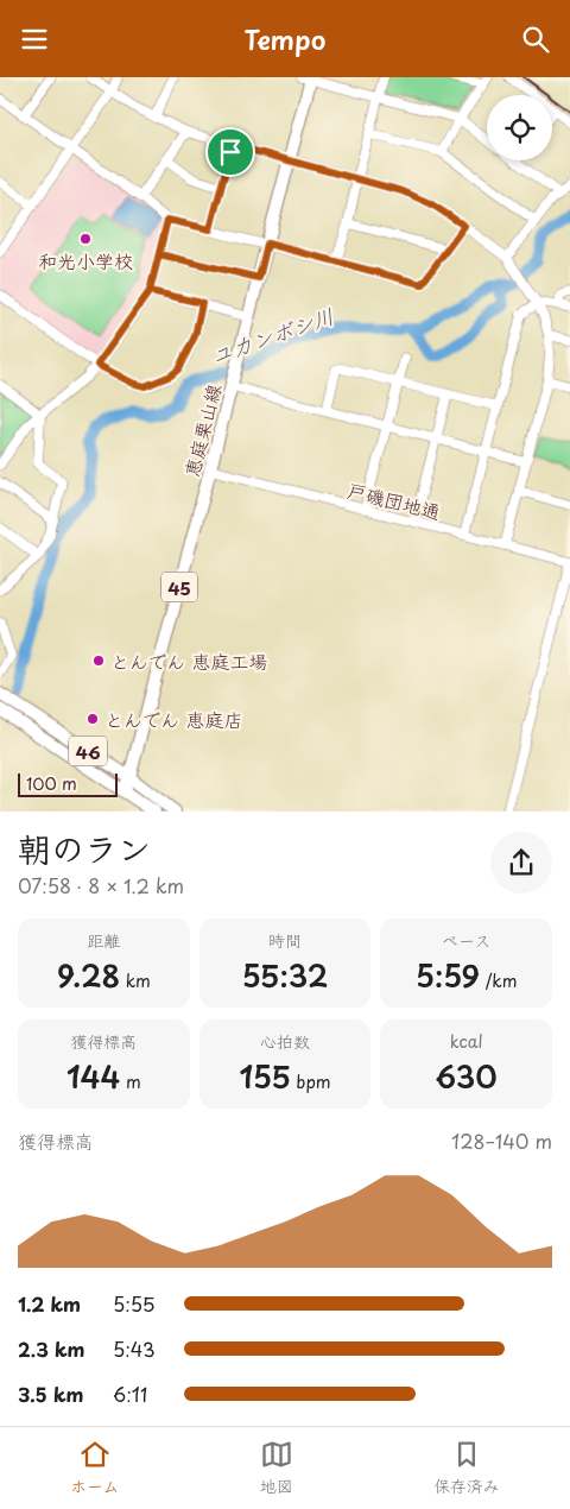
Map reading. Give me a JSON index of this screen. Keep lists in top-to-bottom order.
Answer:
{
  "streets": {
    "main road": ["恵庭栗山線", "45", "46"],
    "street": ["戸磯団地通"]
  },
  "crossings": [
    ["恵庭栗山線", "戸磯団地通"],
    ["恵庭栗山線", "46"]
  ],
  "water": ["ユカンボシ川"],
  "places": ["和光小学校", "とんでん 恵庭工場", "とんでん 恵庭店"],
  "scale_bar": "100 m",
  "page": {
    "header": "Tempo",
    "scale": "100 m",
    "heading": ["朝のラン", "07:58 · 8 × 1.2 km"],
    "stats": [
      ["距離", "9.28 km"],
      ["時間", "55:32"],
      ["ペース", "5:59 /km"],
      ["獲得標高", "144 m"],
      ["心拍数", "155 bpm"],
      ["kcal", "630"]
    ],
    "chart": ["獲得標高", "128–140 m"],
    "list": [
      {
        "name": "1.2 km",
        "note": "5:55"
      },
      {
        "name": "2.3 km",
        "note": "5:43"
      },
      {
        "name": "3.5 km",
        "note": "6:11"
      }
    ],
    "tabs": ["ホーム", "地図", "保存済み"]
  }
}
